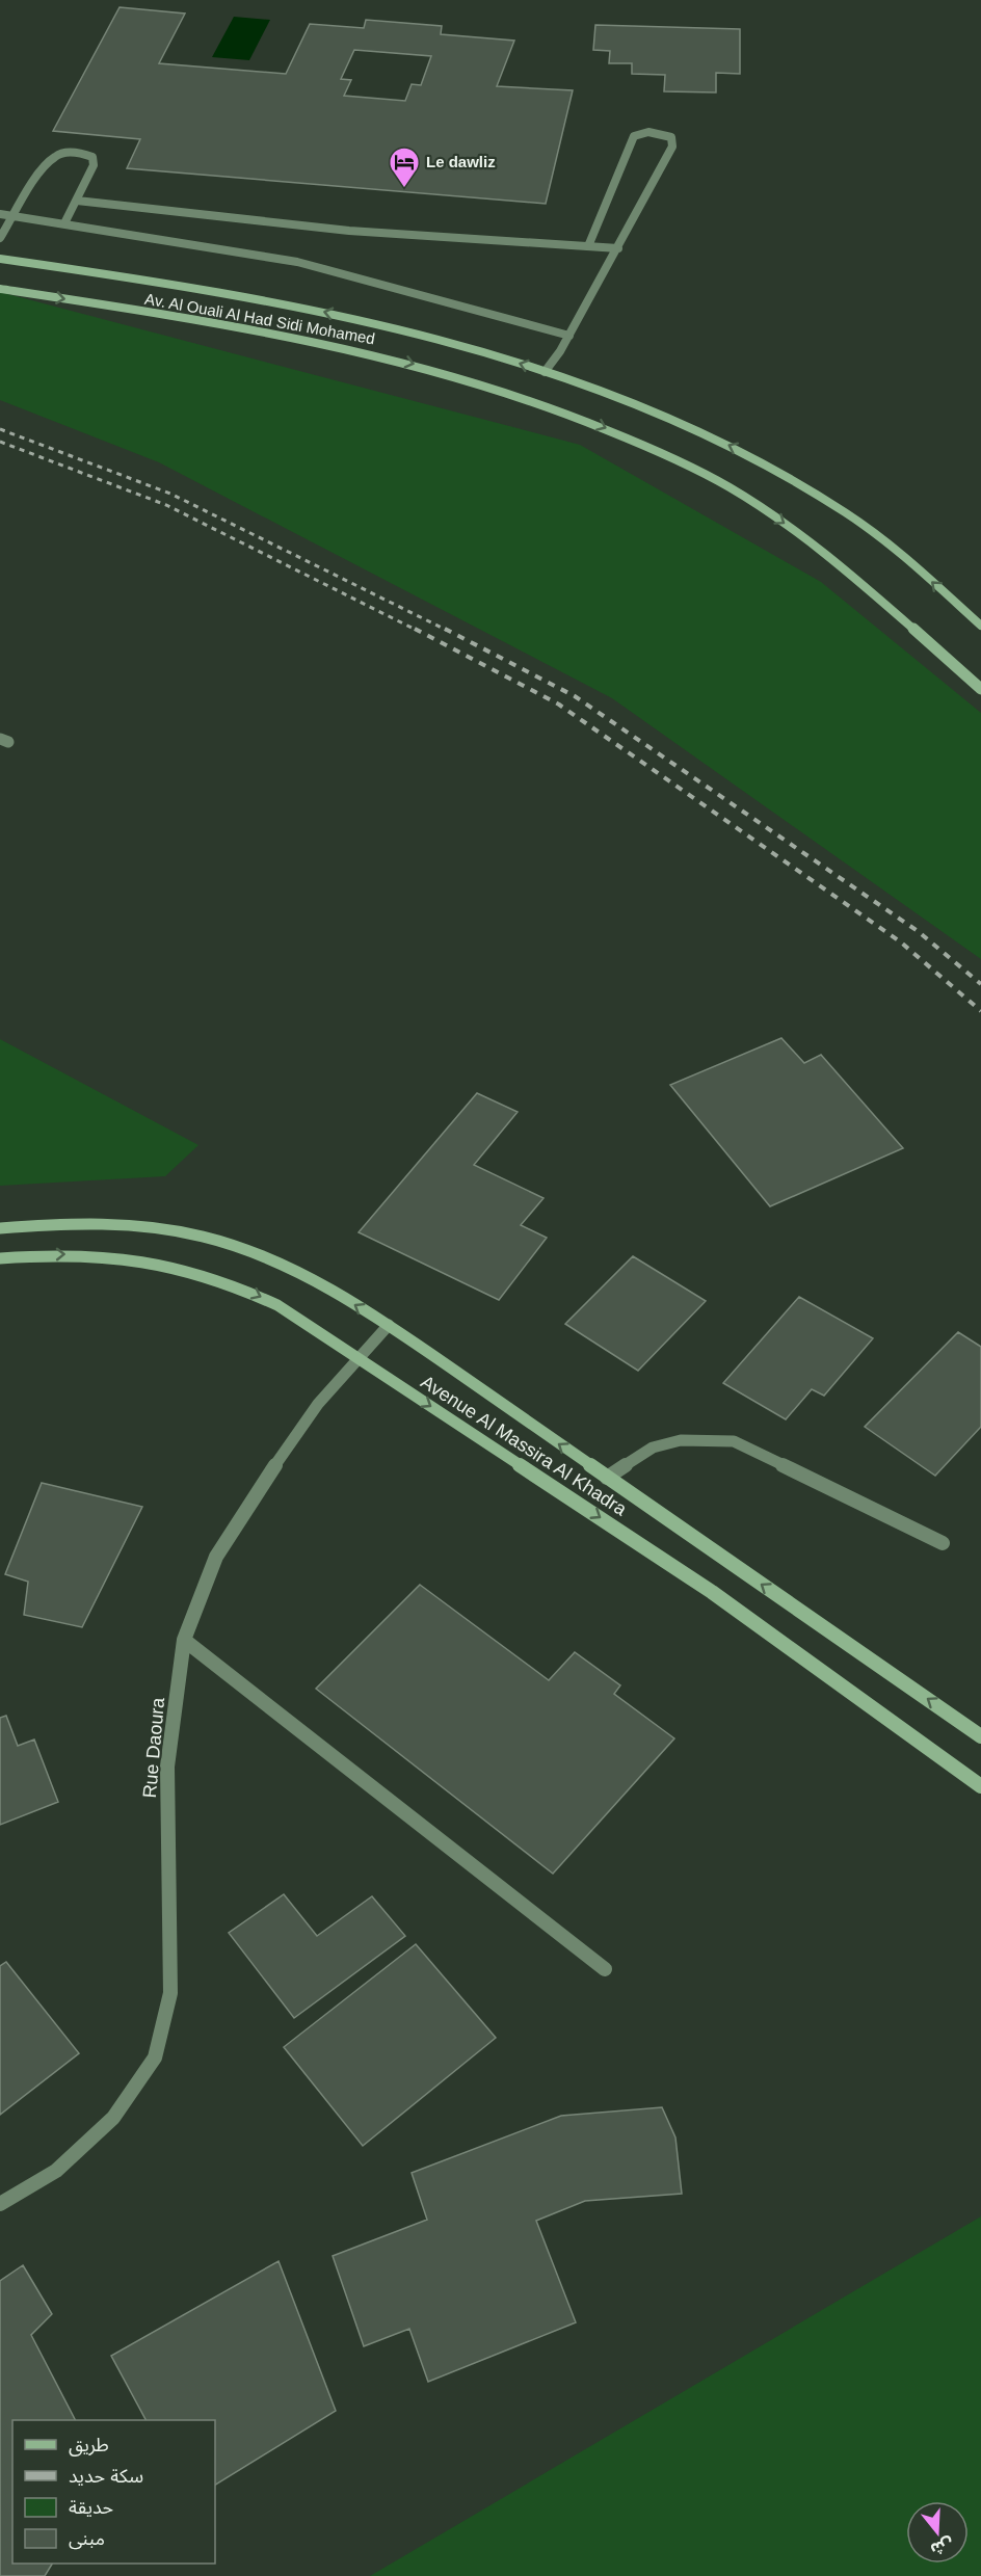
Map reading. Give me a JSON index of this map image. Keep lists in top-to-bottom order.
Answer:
{
  "streets": {
    "street": ["Av. Al Ouali Al Had Sidi Mohamed", "Avenue Al Massira Al Khadra", "Rue Daoura"]
  },
  "crossings": [
    ["Avenue Al Massira Al Khadra", "Rue Daoura"]
  ],
  "places": {
    "hotel": ["Le dawliz"]
  },
  "legend": [
    "طريق",
    "سكة حديد",
    "حديقة",
    "مبنى"
  ],
  "north": "bottom"
}
